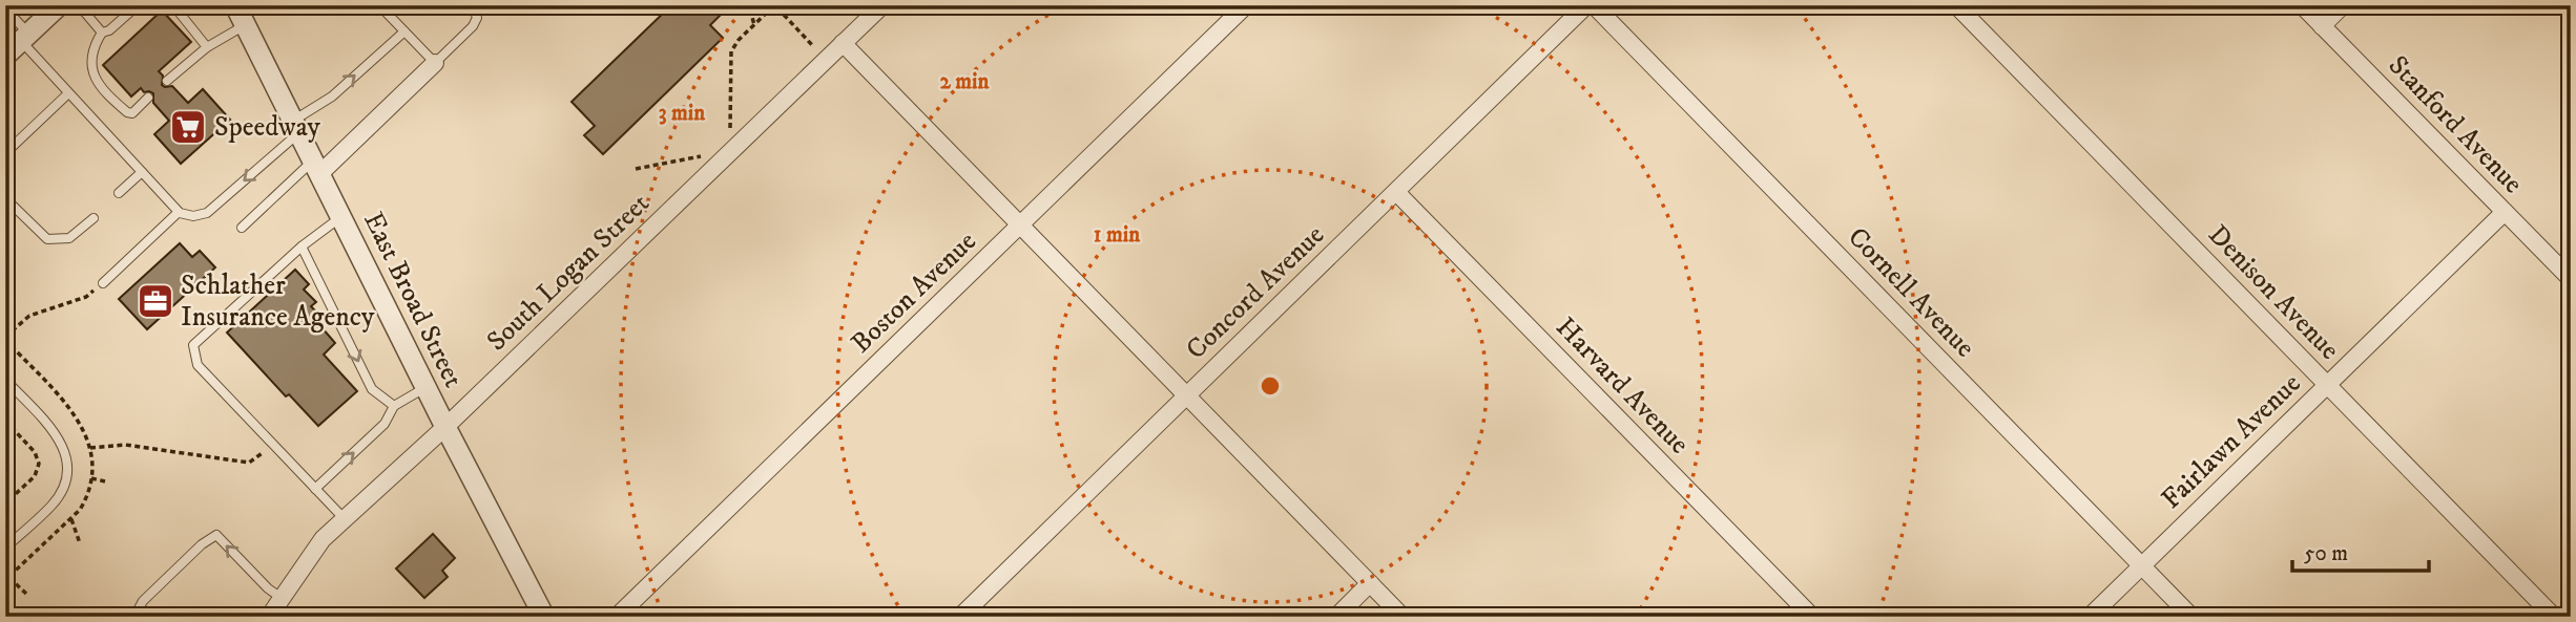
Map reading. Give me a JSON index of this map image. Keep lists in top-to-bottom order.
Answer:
{
  "streets": {
    "street": [
      "Stanford Avenue",
      "South Logan Street",
      "Boston Avenue",
      "Concord Avenue",
      "Cornell Avenue",
      "Denison Avenue",
      "East Broad Street",
      "Harvard Avenue",
      "Fairlawn Avenue"
    ]
  },
  "crossings": [
    ["Stanford Avenue", "Fairlawn Avenue"],
    ["South Logan Street", "East Broad Street"],
    ["Concord Avenue", "Harvard Avenue"],
    ["Cornell Avenue", "Fairlawn Avenue"],
    ["Denison Avenue", "Fairlawn Avenue"]
  ],
  "places": {
    "supermarket": ["Speedway"],
    "office": ["Schlather Insurance Agency"]
  },
  "scale_bar": "50 m",
  "rings": ["2 min", "3 min", "1 min"]
}
